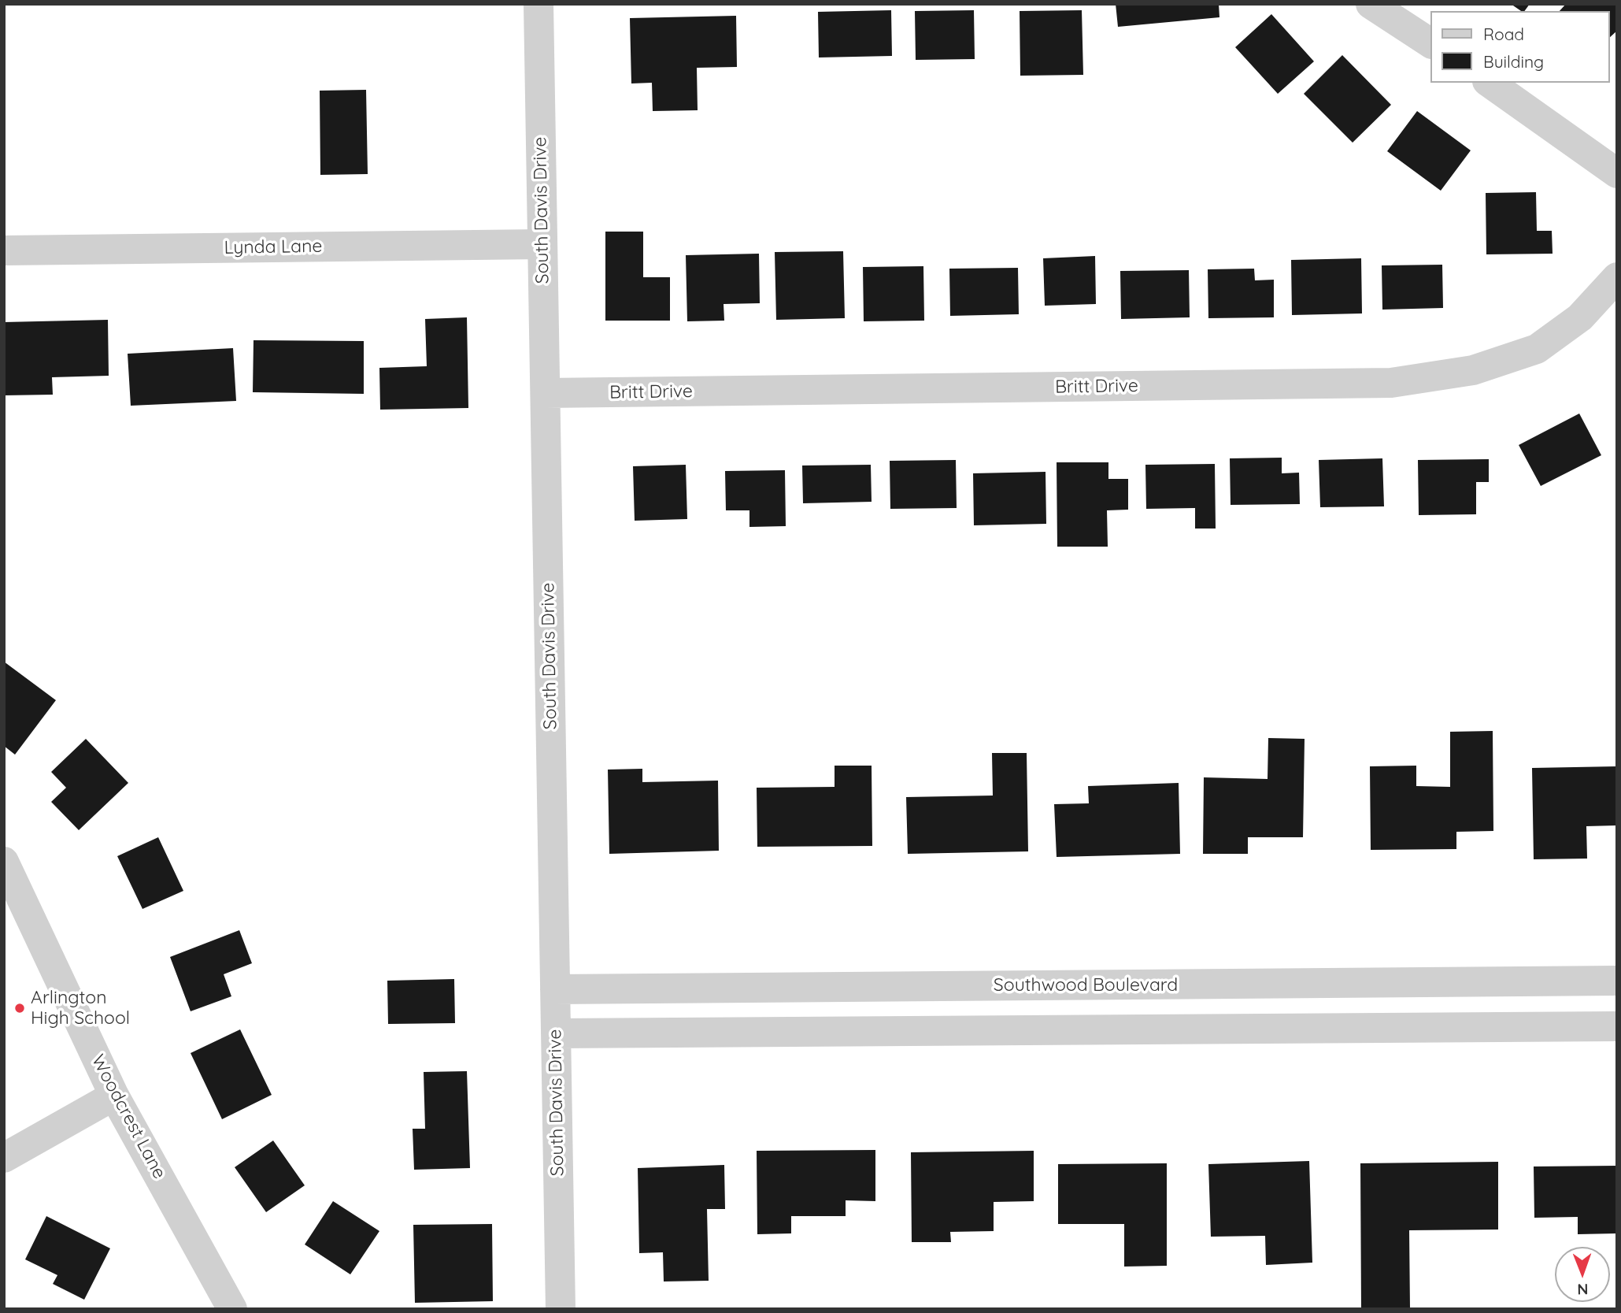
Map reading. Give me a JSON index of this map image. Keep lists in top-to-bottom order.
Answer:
{
  "streets": {
    "street": [
      "South Davis Drive",
      "Lynda Lane",
      "Britt Drive",
      "Southwood Boulevard",
      "Woodcrest Lane"
    ]
  },
  "crossings": [
    ["South Davis Drive", "Lynda Lane"],
    ["South Davis Drive", "Britt Drive"],
    ["South Davis Drive", "Southwood Boulevard"]
  ],
  "places": ["Arlington High School"],
  "legend": ["Road", "Building"],
  "north": "bottom"
}
